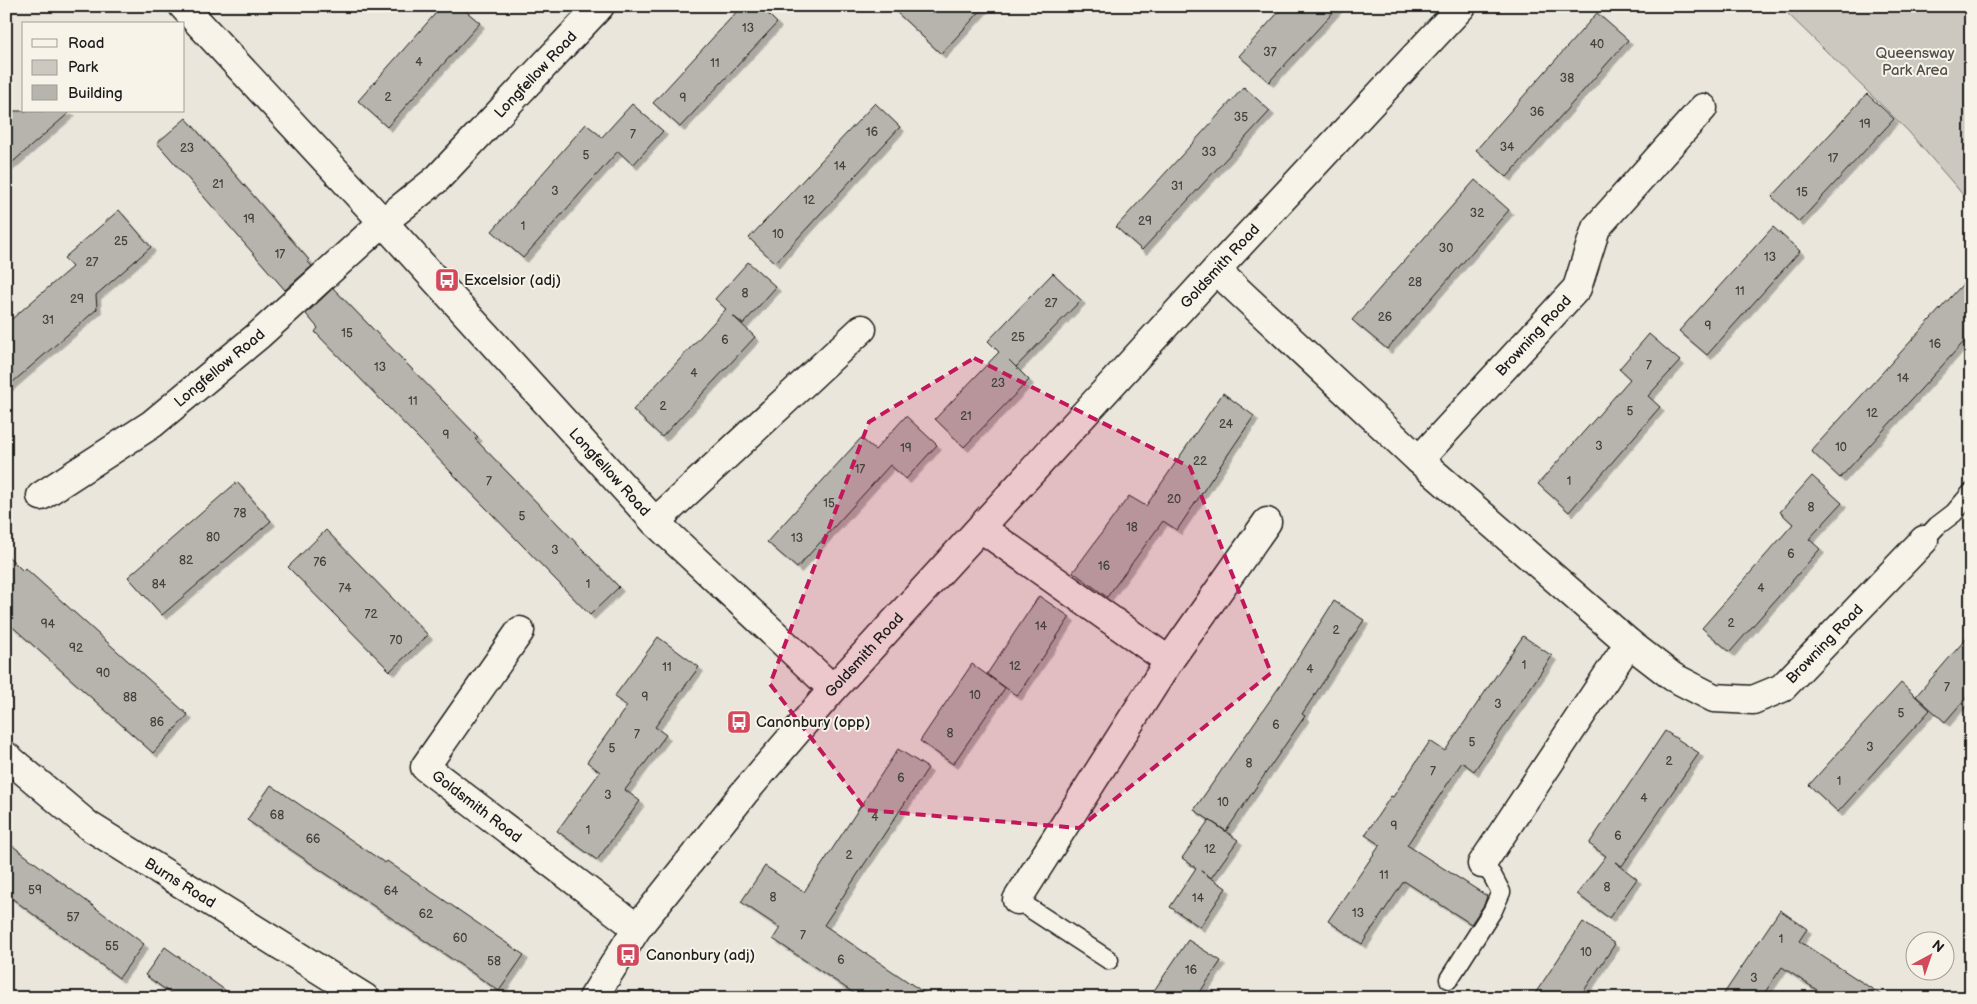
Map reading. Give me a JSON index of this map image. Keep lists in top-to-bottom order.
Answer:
{
  "streets": {
    "street": [
      "Longfellow Road",
      "Goldsmith Road",
      "Browning Road",
      "Burns Road"
    ]
  },
  "crossings": [
    ["Longfellow Road", "Goldsmith Road"],
    ["Goldsmith Road", "Browning Road"]
  ],
  "parks": ["Queensway Park Area"],
  "places": {
    "bus stop": ["Excelsior (adj)", "Canonbury (opp)", "Canonbury (adj)"]
  },
  "house_numbers": [
    "13",
    "40",
    "37",
    "4",
    "11",
    "38",
    "2",
    "9",
    "36",
    "35",
    "19",
    "16",
    "7",
    "34",
    "23",
    "33",
    "5",
    "17",
    "14",
    "21",
    "31",
    "3",
    "15",
    "12",
    "32",
    "19",
    "29",
    "1",
    "10",
    "25",
    "30",
    "17",
    "13",
    "27",
    "28",
    "11",
    "8",
    "29",
    "27",
    "26",
    "31",
    "9",
    "15",
    "25",
    "6",
    "16",
    "7",
    "13",
    "4",
    "14",
    "23",
    "11",
    "2",
    "5",
    "12",
    "21",
    "24",
    "9",
    "3",
    "10",
    "19",
    "22",
    "17",
    "7",
    "1",
    "20",
    "15",
    "8",
    "78",
    "5",
    "18",
    "80",
    "13",
    "3",
    "6",
    "82",
    "76",
    "16",
    "84",
    "1",
    "74",
    "4",
    "72",
    "2",
    "94",
    "14",
    "2",
    "70",
    "92",
    "1",
    "12",
    "11",
    "4",
    "90",
    "7",
    "10",
    "88",
    "9",
    "3",
    "5",
    "86",
    "6",
    "8",
    "7",
    "5",
    "3",
    "5",
    "2",
    "8",
    "7",
    "6",
    "1",
    "3",
    "4",
    "10",
    "68",
    "4",
    "9",
    "1",
    "6",
    "66",
    "12",
    "2",
    "11",
    "8",
    "59",
    "64",
    "8",
    "14",
    "13",
    "62",
    "57",
    "7",
    "60",
    "1",
    "55",
    "10",
    "6",
    "58",
    "16",
    "3"
  ],
  "legend": ["Road", "Park", "Building"],
  "north": "top right"
}
